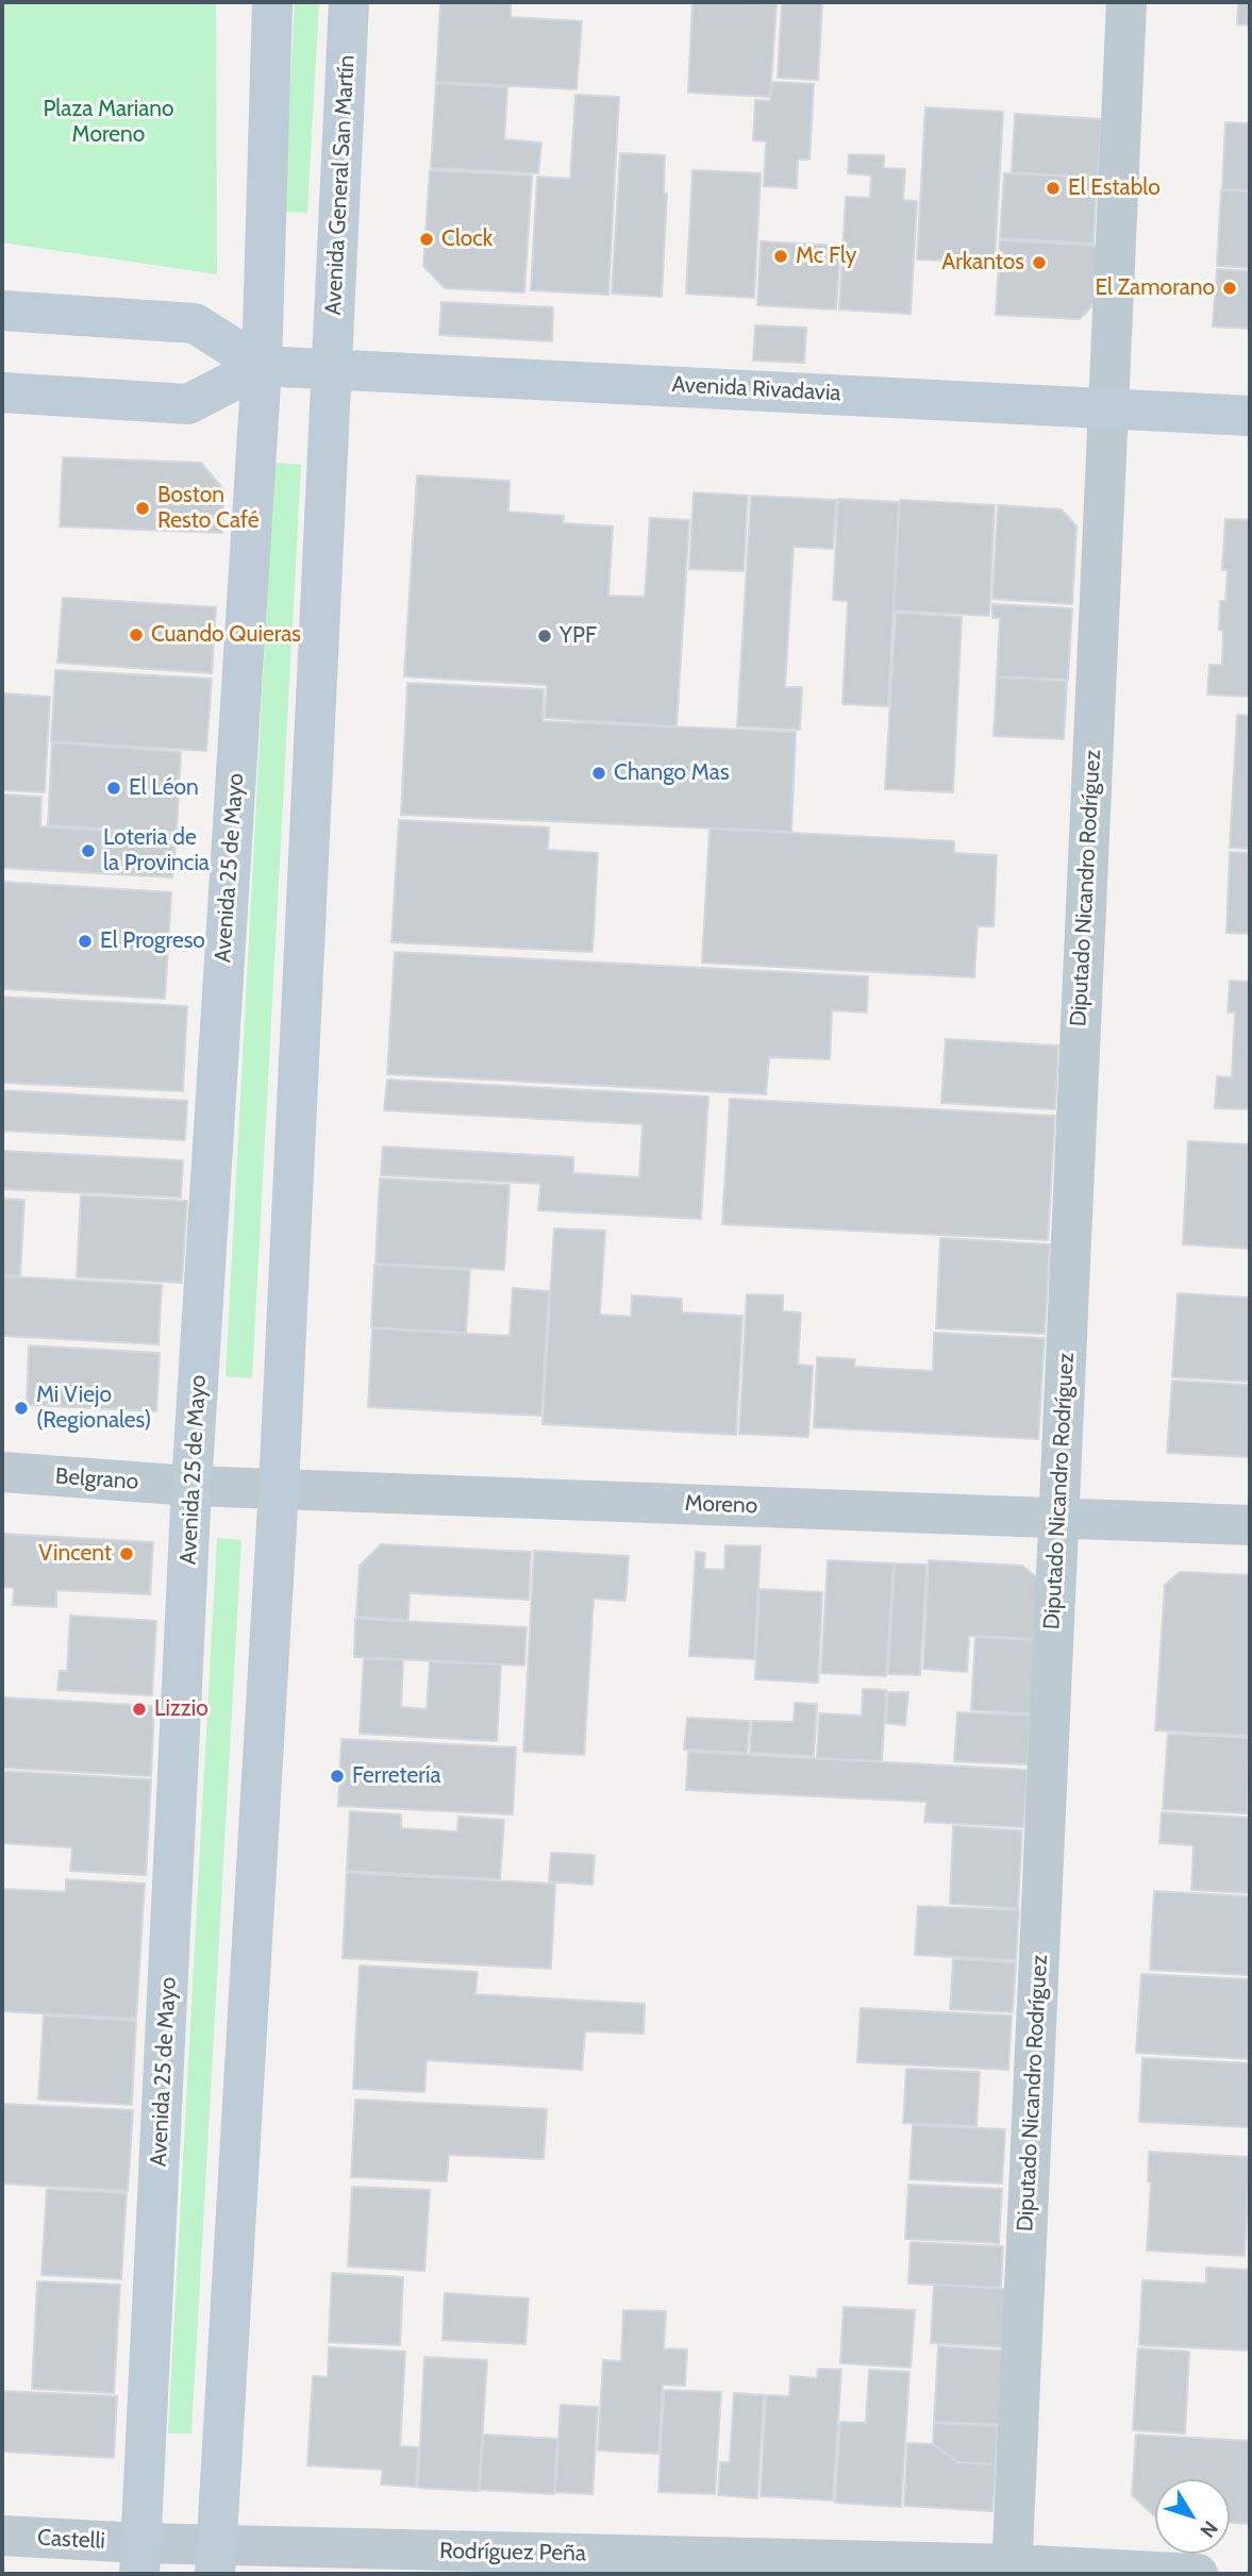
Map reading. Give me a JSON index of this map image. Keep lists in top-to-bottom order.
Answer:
{
  "streets": {
    "main road": ["Avenida General San Martín", "Avenida Rivadavia", "Avenida 25 de Mayo"],
    "street": [
      "Diputado Nicandro Rodríguez",
      "Belgrano",
      "Moreno",
      "Castelli",
      "Rodríguez Peña"
    ]
  },
  "crossings": [
    ["Avenida General San Martín", "Avenida Rivadavia"],
    ["Avenida Rivadavia", "Avenida 25 de Mayo"],
    ["Avenida Rivadavia", "Diputado Nicandro Rodríguez"],
    ["Avenida 25 de Mayo", "Belgrano"],
    ["Avenida 25 de Mayo", "Moreno"],
    ["Avenida 25 de Mayo", "Castelli"],
    ["Avenida 25 de Mayo", "Rodríguez Peña"],
    ["Diputado Nicandro Rodríguez", "Moreno"],
    ["Diputado Nicandro Rodríguez", "Rodríguez Peña"],
    ["Belgrano", "Moreno"],
    ["Castelli", "Rodríguez Peña"]
  ],
  "parks": ["Plaza Mariano Moreno"],
  "places": [
    "El Establo",
    "Clock",
    "Mc Fly",
    "Arkantos",
    "El Zamorano",
    "Boston Resto Café",
    "Cuando Quieras",
    "YPF",
    "Chango Mas",
    "El Léon",
    "Loteria de la Provincia",
    "El Progreso",
    "Mi Viejo (Regionales)",
    "Vincent",
    "Lizzio",
    "Ferretería"
  ],
  "north": "bottom right"
}
